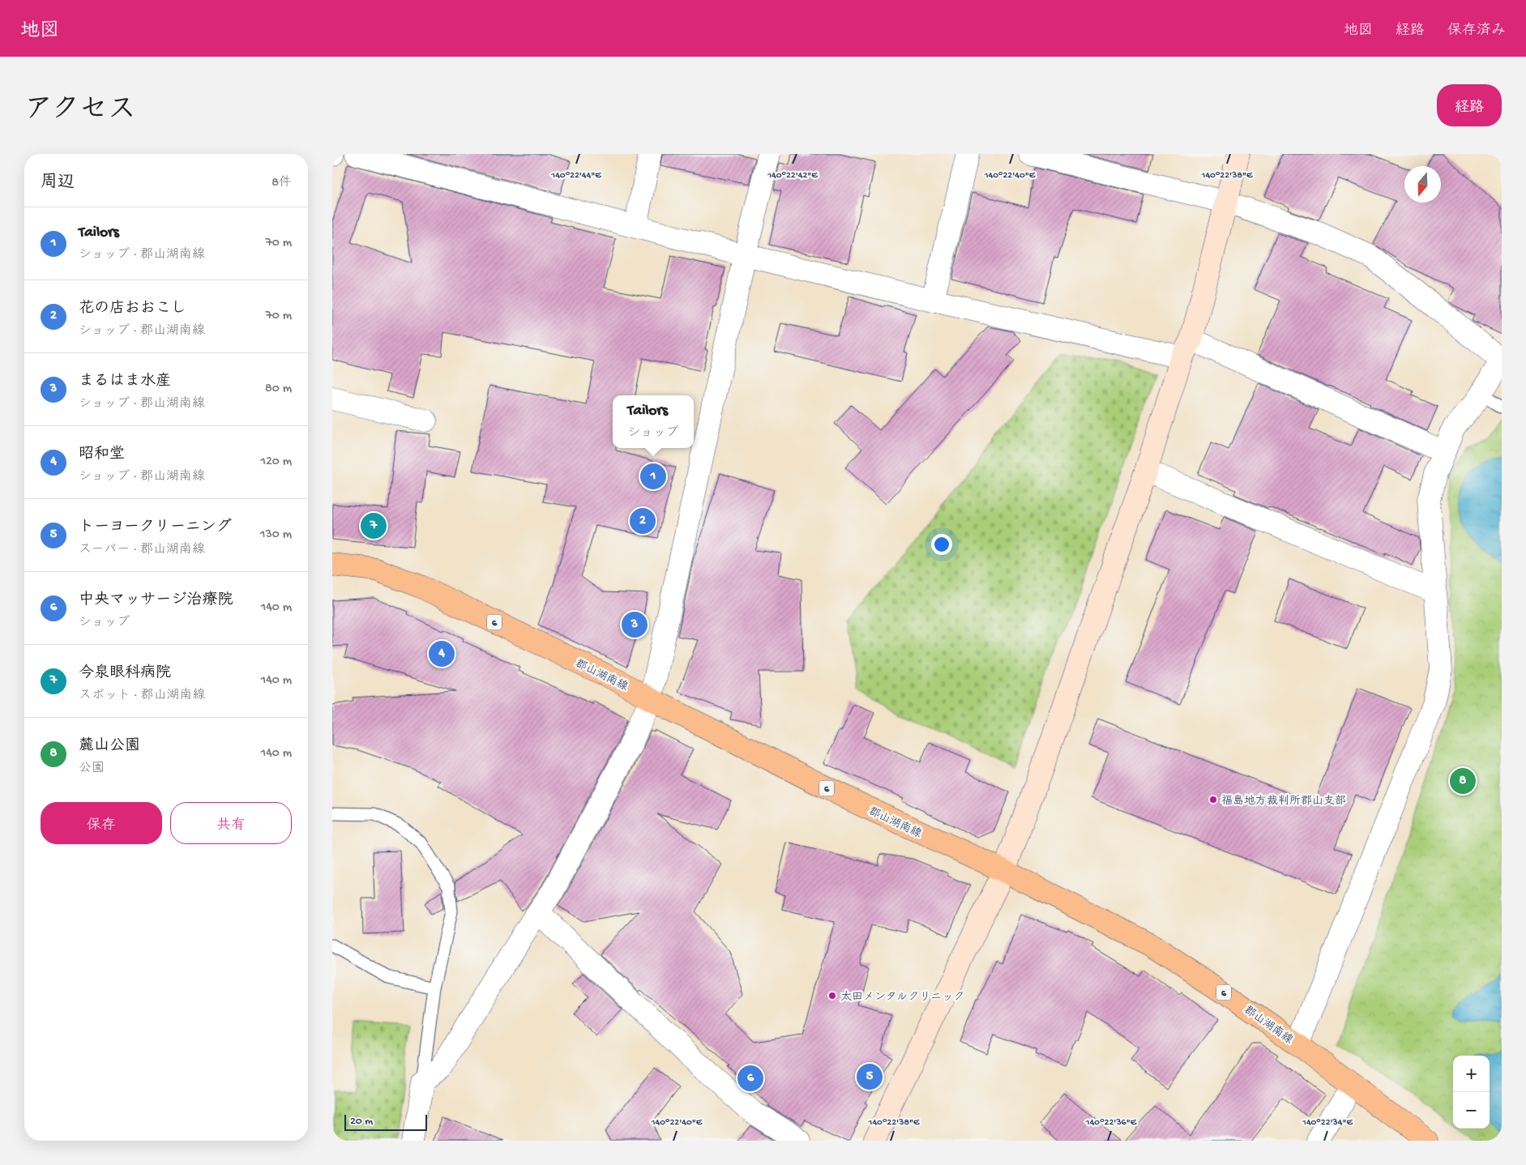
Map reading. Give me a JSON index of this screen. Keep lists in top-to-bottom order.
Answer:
{
  "streets": {
    "main road": ["6", "郡山湖南線"]
  },
  "places": ["福島地方裁判所郡山支部", "太田メンタルクリニック"],
  "scale_bar": "20 m",
  "north": "bottom",
  "page": {
    "header": "地図",
    "nav": ["地図", "経路", "保存済み"],
    "title": "アクセス",
    "buttons": [
      "経路",
      ["保存", "共有"]
    ],
    "heading": ["周辺", "8件"],
    "list": [
      {
        "mark": "1",
        "name": "Tailors",
        "note": "ショップ · 郡山湖南線",
        "value": "70 m"
      },
      {
        "mark": "2",
        "name": "花の店おおこし",
        "note": "ショップ · 郡山湖南線",
        "value": "70 m"
      },
      {
        "mark": "3",
        "name": "まるはま水産",
        "note": "ショップ · 郡山湖南線",
        "value": "80 m"
      },
      {
        "mark": "4",
        "name": "昭和堂",
        "note": "ショップ · 郡山湖南線",
        "value": "120 m"
      },
      {
        "mark": "5",
        "name": "トーヨークリーニング",
        "note": "スーパー · 郡山湖南線",
        "value": "130 m"
      },
      {
        "mark": "6",
        "name": "中央マッサージ治療院",
        "note": "ショップ",
        "value": "140 m"
      },
      {
        "mark": "7",
        "name": "今泉眼科病院",
        "note": "スポット · 郡山湖南線",
        "value": "140 m"
      },
      {
        "mark": "8",
        "name": "麓山公園",
        "note": "公園",
        "value": "140 m"
      }
    ],
    "popup": ["Tailors", "ショップ"],
    "pins": [
      "1",
      "2",
      "7",
      "3",
      "4",
      "8",
      "5",
      "6"
    ],
    "map_buttons": ["+", "−"],
    "scale": "20 m"
  },
  "coordinates": [
    "140°22'42\"E",
    "140°22'40\"E",
    "140°22'38\"E",
    "140°22'44\"E",
    "140°22'36\"E",
    "140°22'34\"E"
  ]
}
